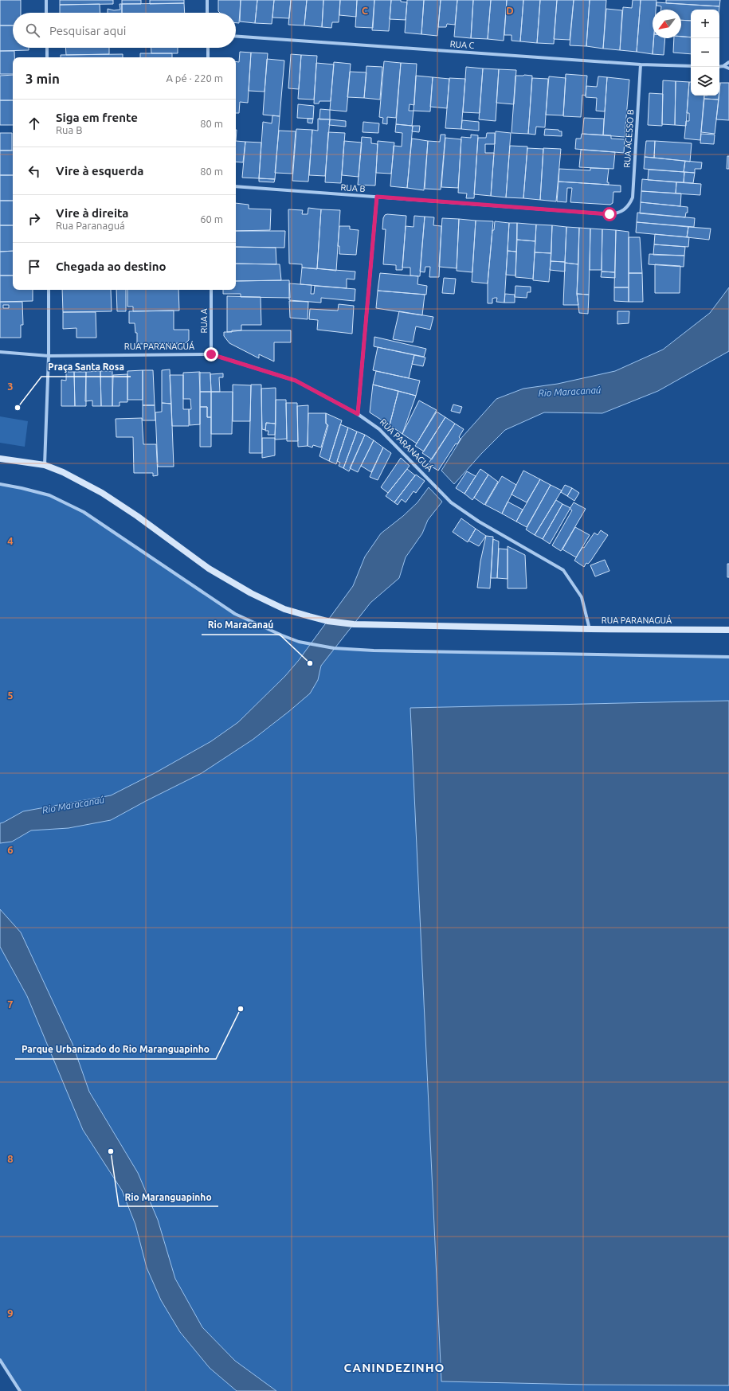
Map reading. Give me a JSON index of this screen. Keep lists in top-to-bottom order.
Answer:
{
  "streets": {
    "main road": ["RUA PARANAGUÁ"],
    "street": [
      "RUA C",
      "RUA ACESSO B",
      "RUA B",
      "RUA A"
    ]
  },
  "crossings": [
    ["RUA C", "RUA ACESSO B"],
    ["RUA ACESSO B", "RUA B"],
    ["RUA A", "RUA PARANAGUÁ"]
  ],
  "districts": ["CANINDEZINHO"],
  "water": ["Rio Maracanaú"],
  "places": [
    "Praça Santa Rosa",
    "Rio Maracanaú",
    "Parque Urbanizado do Rio Maranguapinho",
    "Rio Maranguapinho"
  ],
  "north": "bottom left",
  "page": {
    "map_buttons": ["+", "−"],
    "search": "Pesquisar aqui",
    "heading": ["3 min", "A pé · 220 m"],
    "list": [
      ["Siga em frente", "Rua B", "80 m"],
      ["Vire à esquerda", "80 m"],
      ["Vire à direita", "Rua Paranaguá", "60 m"],
      "Chegada ao destino"
    ]
  },
  "grid": {
    "columns": ["C", "D"],
    "rows": [
      "3",
      "4",
      "5",
      "6",
      "7",
      "8",
      "9"
    ]
  }
}
